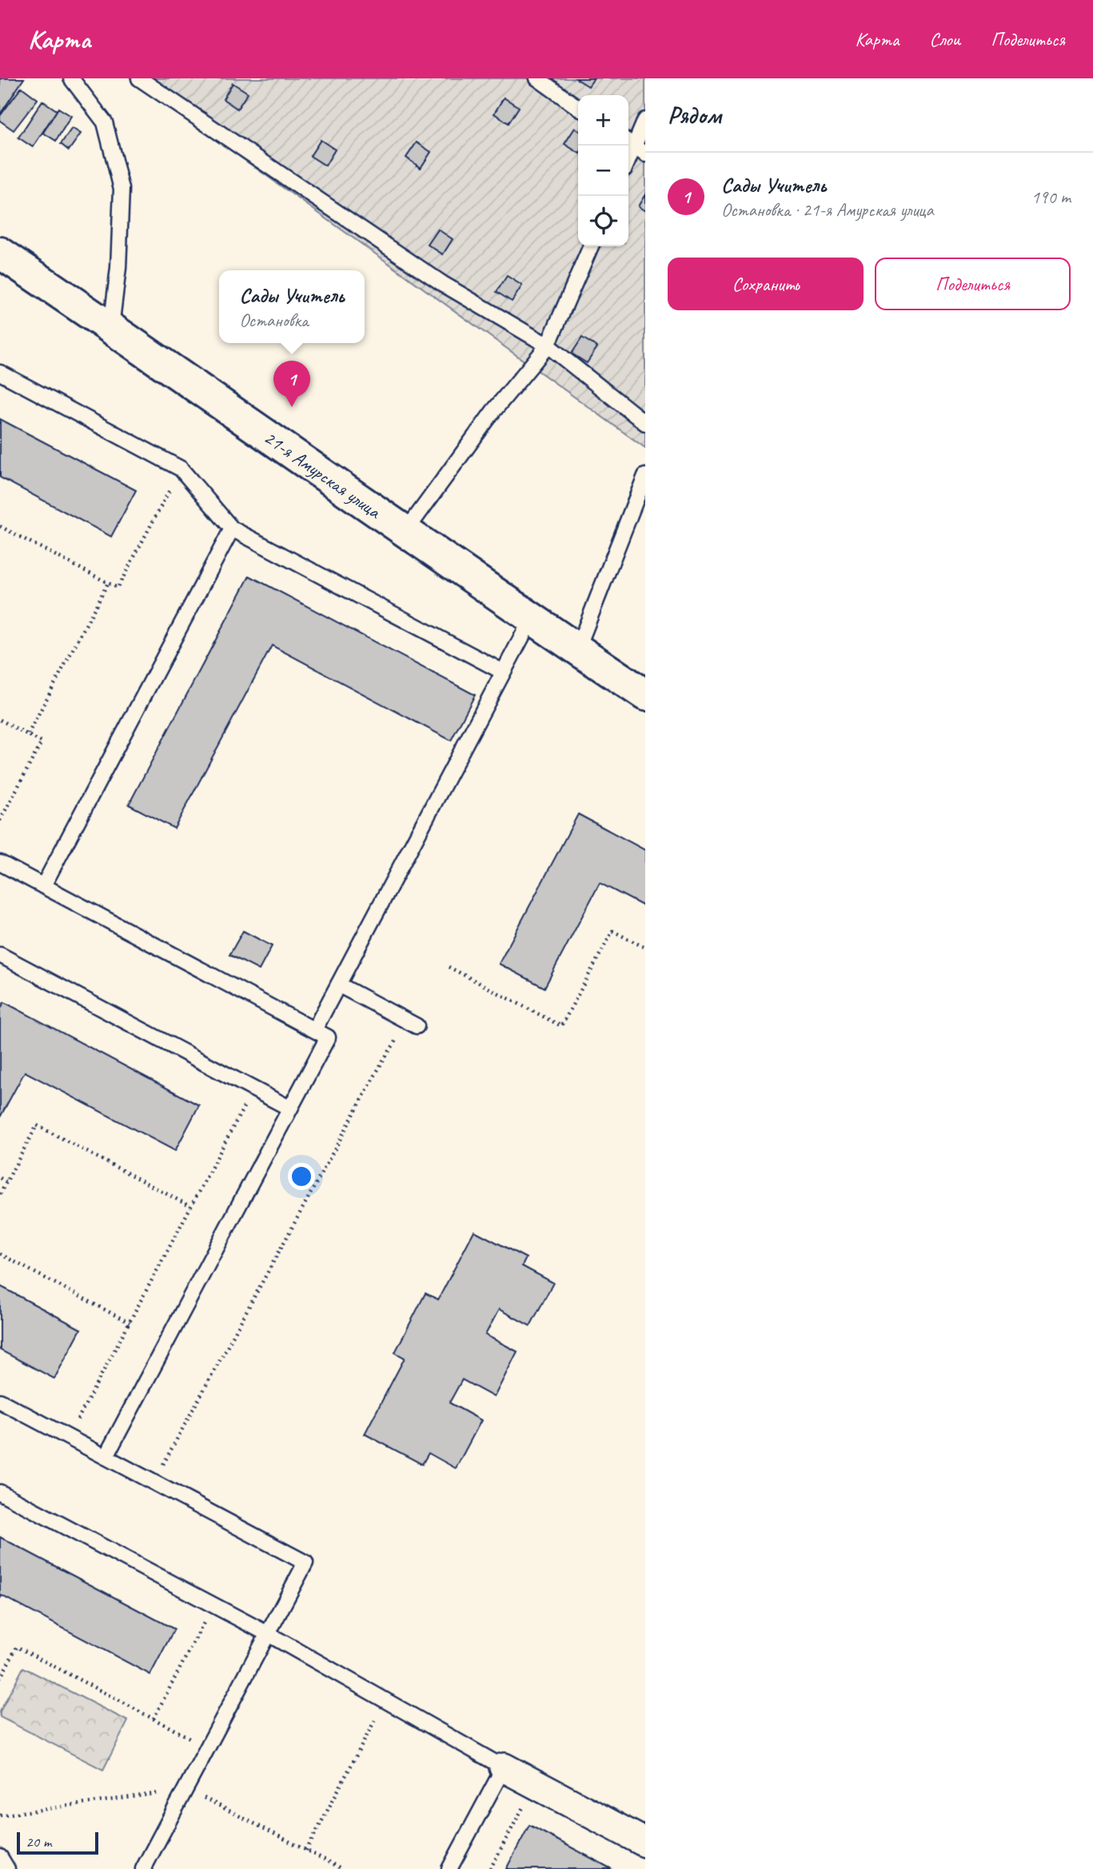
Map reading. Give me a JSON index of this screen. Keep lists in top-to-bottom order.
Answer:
{
  "streets": {
    "main road": ["21-я Амурская улица"]
  },
  "scale_bar": "20 m",
  "page": {
    "header": "Карта",
    "nav": ["Карта", "Слои", "Поделиться"],
    "heading": "Рядом",
    "map_buttons": ["+", "−"],
    "list": [
      {
        "mark": "1",
        "name": "Сады Учитель",
        "note": "Остановка · 21-я Амурская улица",
        "value": "190 m"
      }
    ],
    "buttons": ["Сохранить", "Поделиться"],
    "popup": ["Сады Учитель", "Остановка"],
    "pins": "1",
    "scale": "20 m"
  }
}
